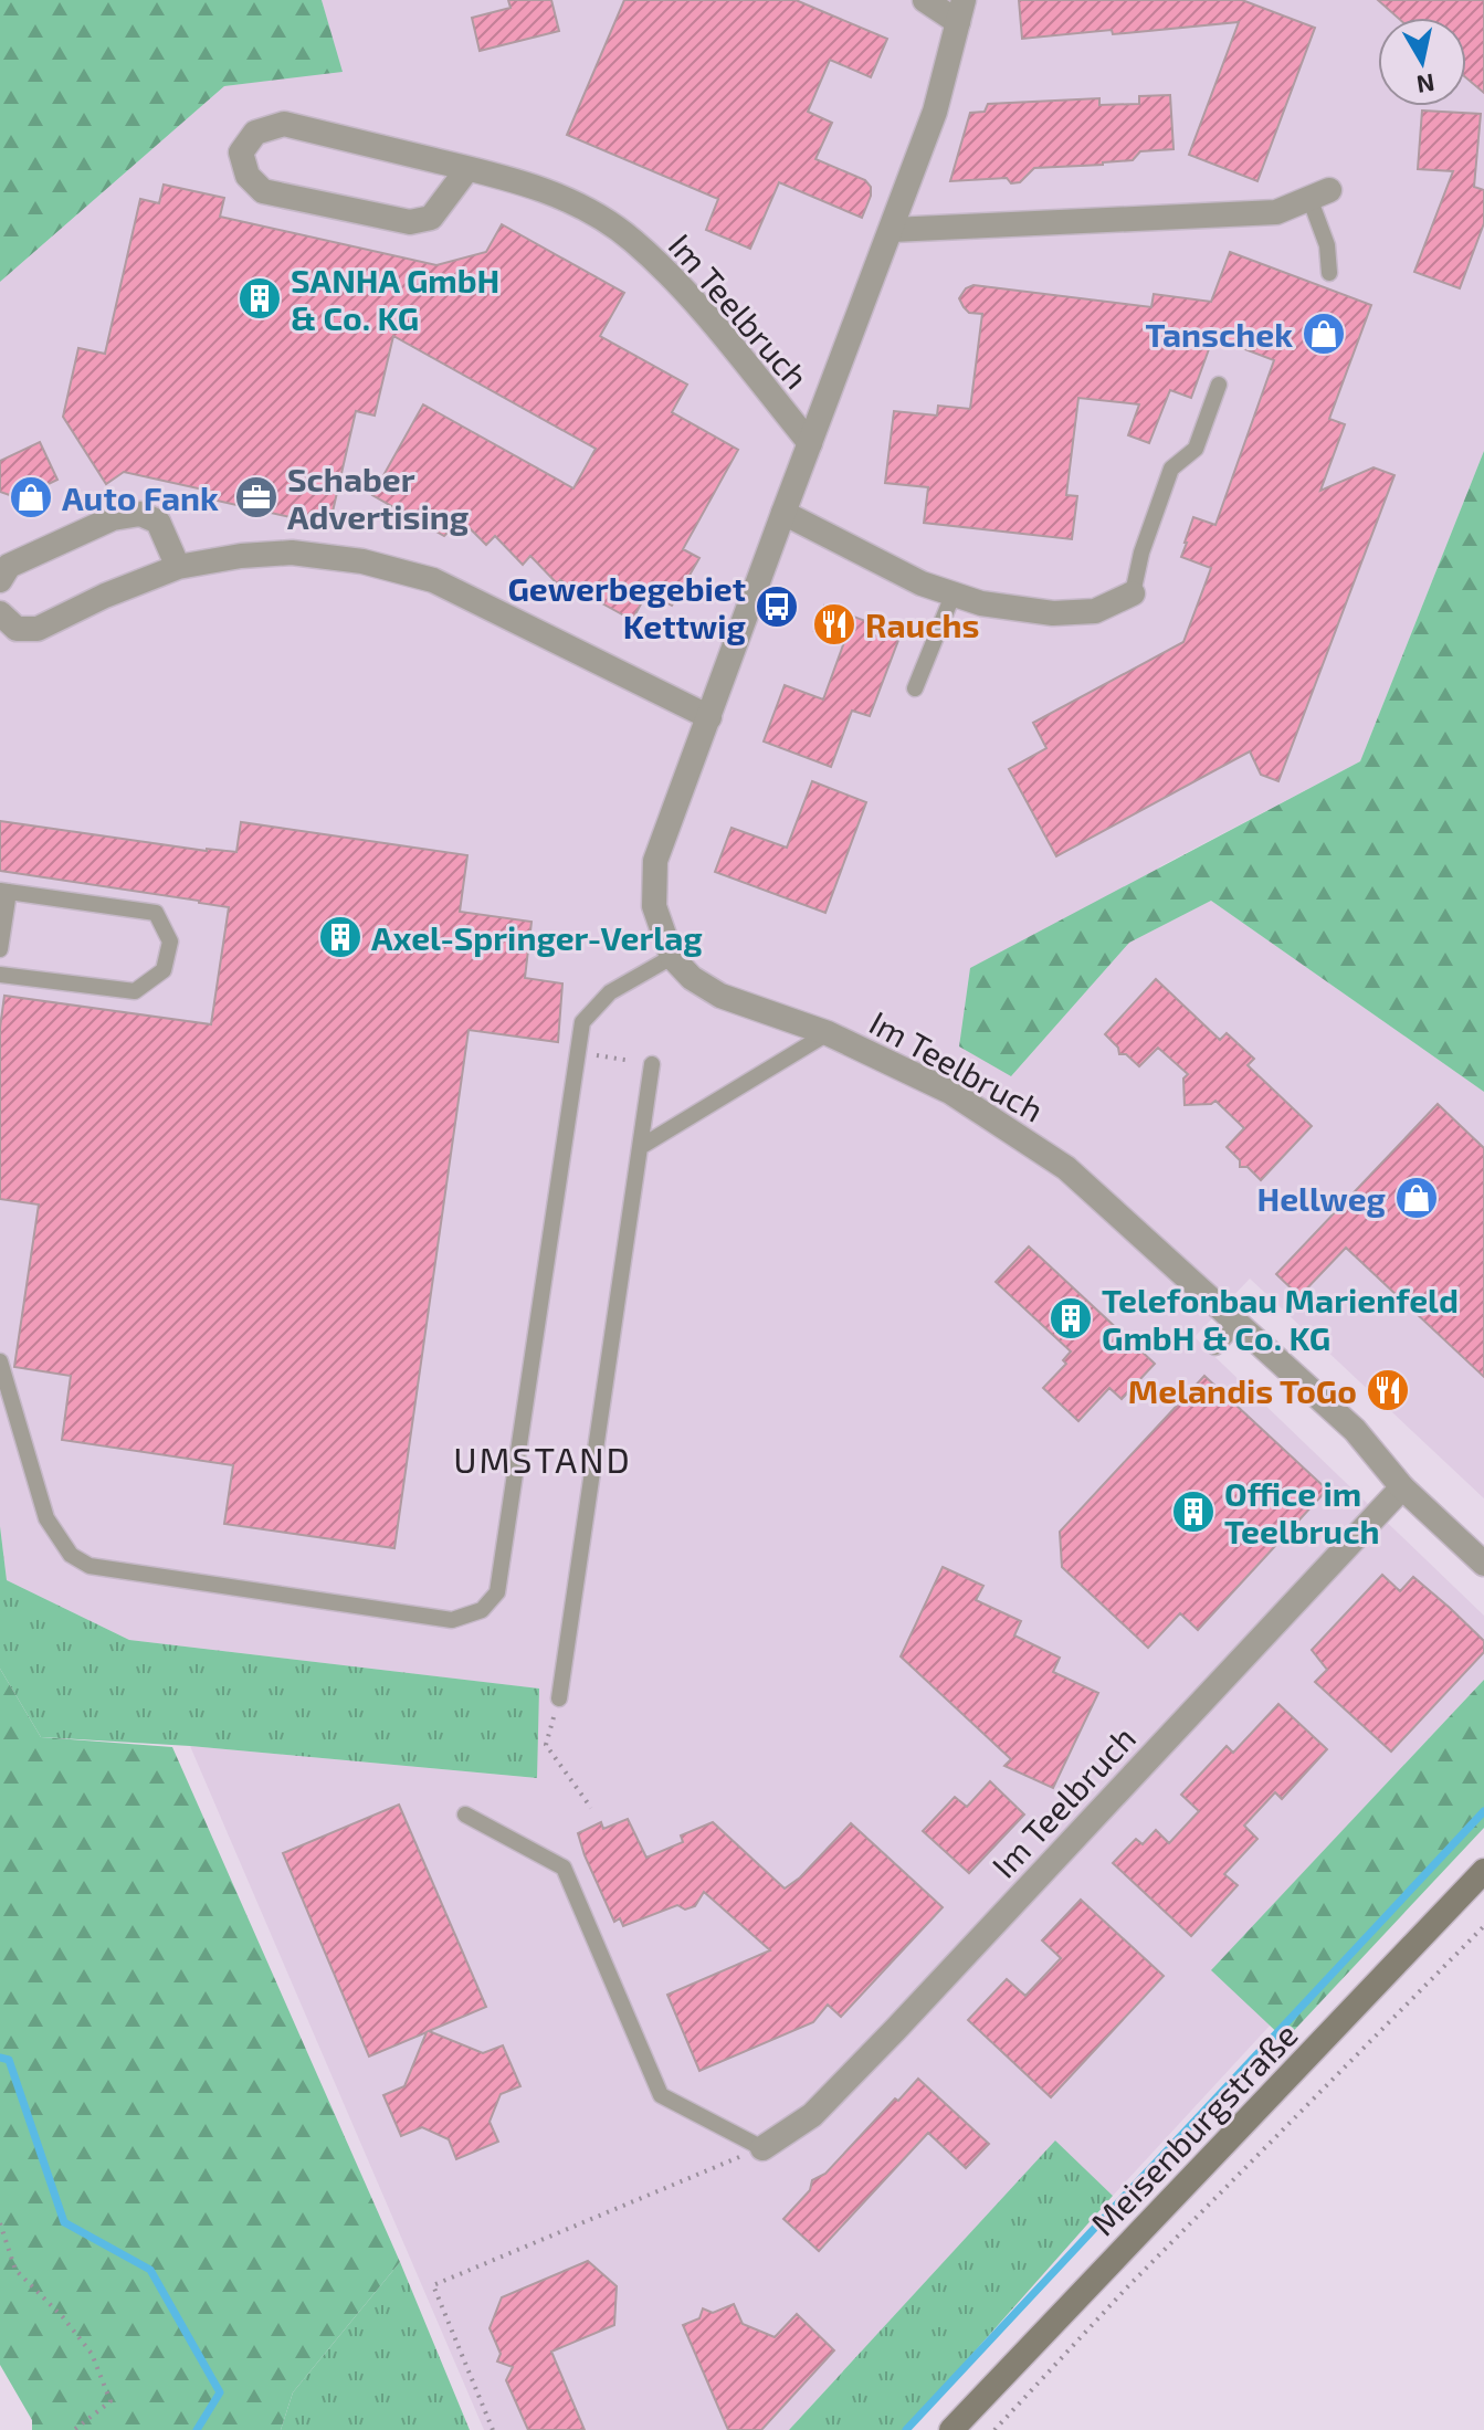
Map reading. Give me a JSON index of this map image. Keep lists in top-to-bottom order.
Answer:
{
  "streets": {
    "main road": ["Meisenburgstraße"],
    "street": ["Im Teelbruch"]
  },
  "districts": ["UMSTAND"],
  "places": {
    "building": [
      "SANHA GmbH & Co. KG",
      "Axel-Springer-Verlag",
      "Telefonbau Marienfeld GmbH & Co. KG",
      "Office im Teelbruch"
    ],
    "shop": ["Tanschek", "Auto Fank", "Hellweg"],
    "office": ["Schaber Advertising"],
    "bus stop": ["Gewerbegebiet Kettwig"],
    "restaurant": ["Rauchs", "Melandis ToGo"]
  },
  "north": "bottom"
}
